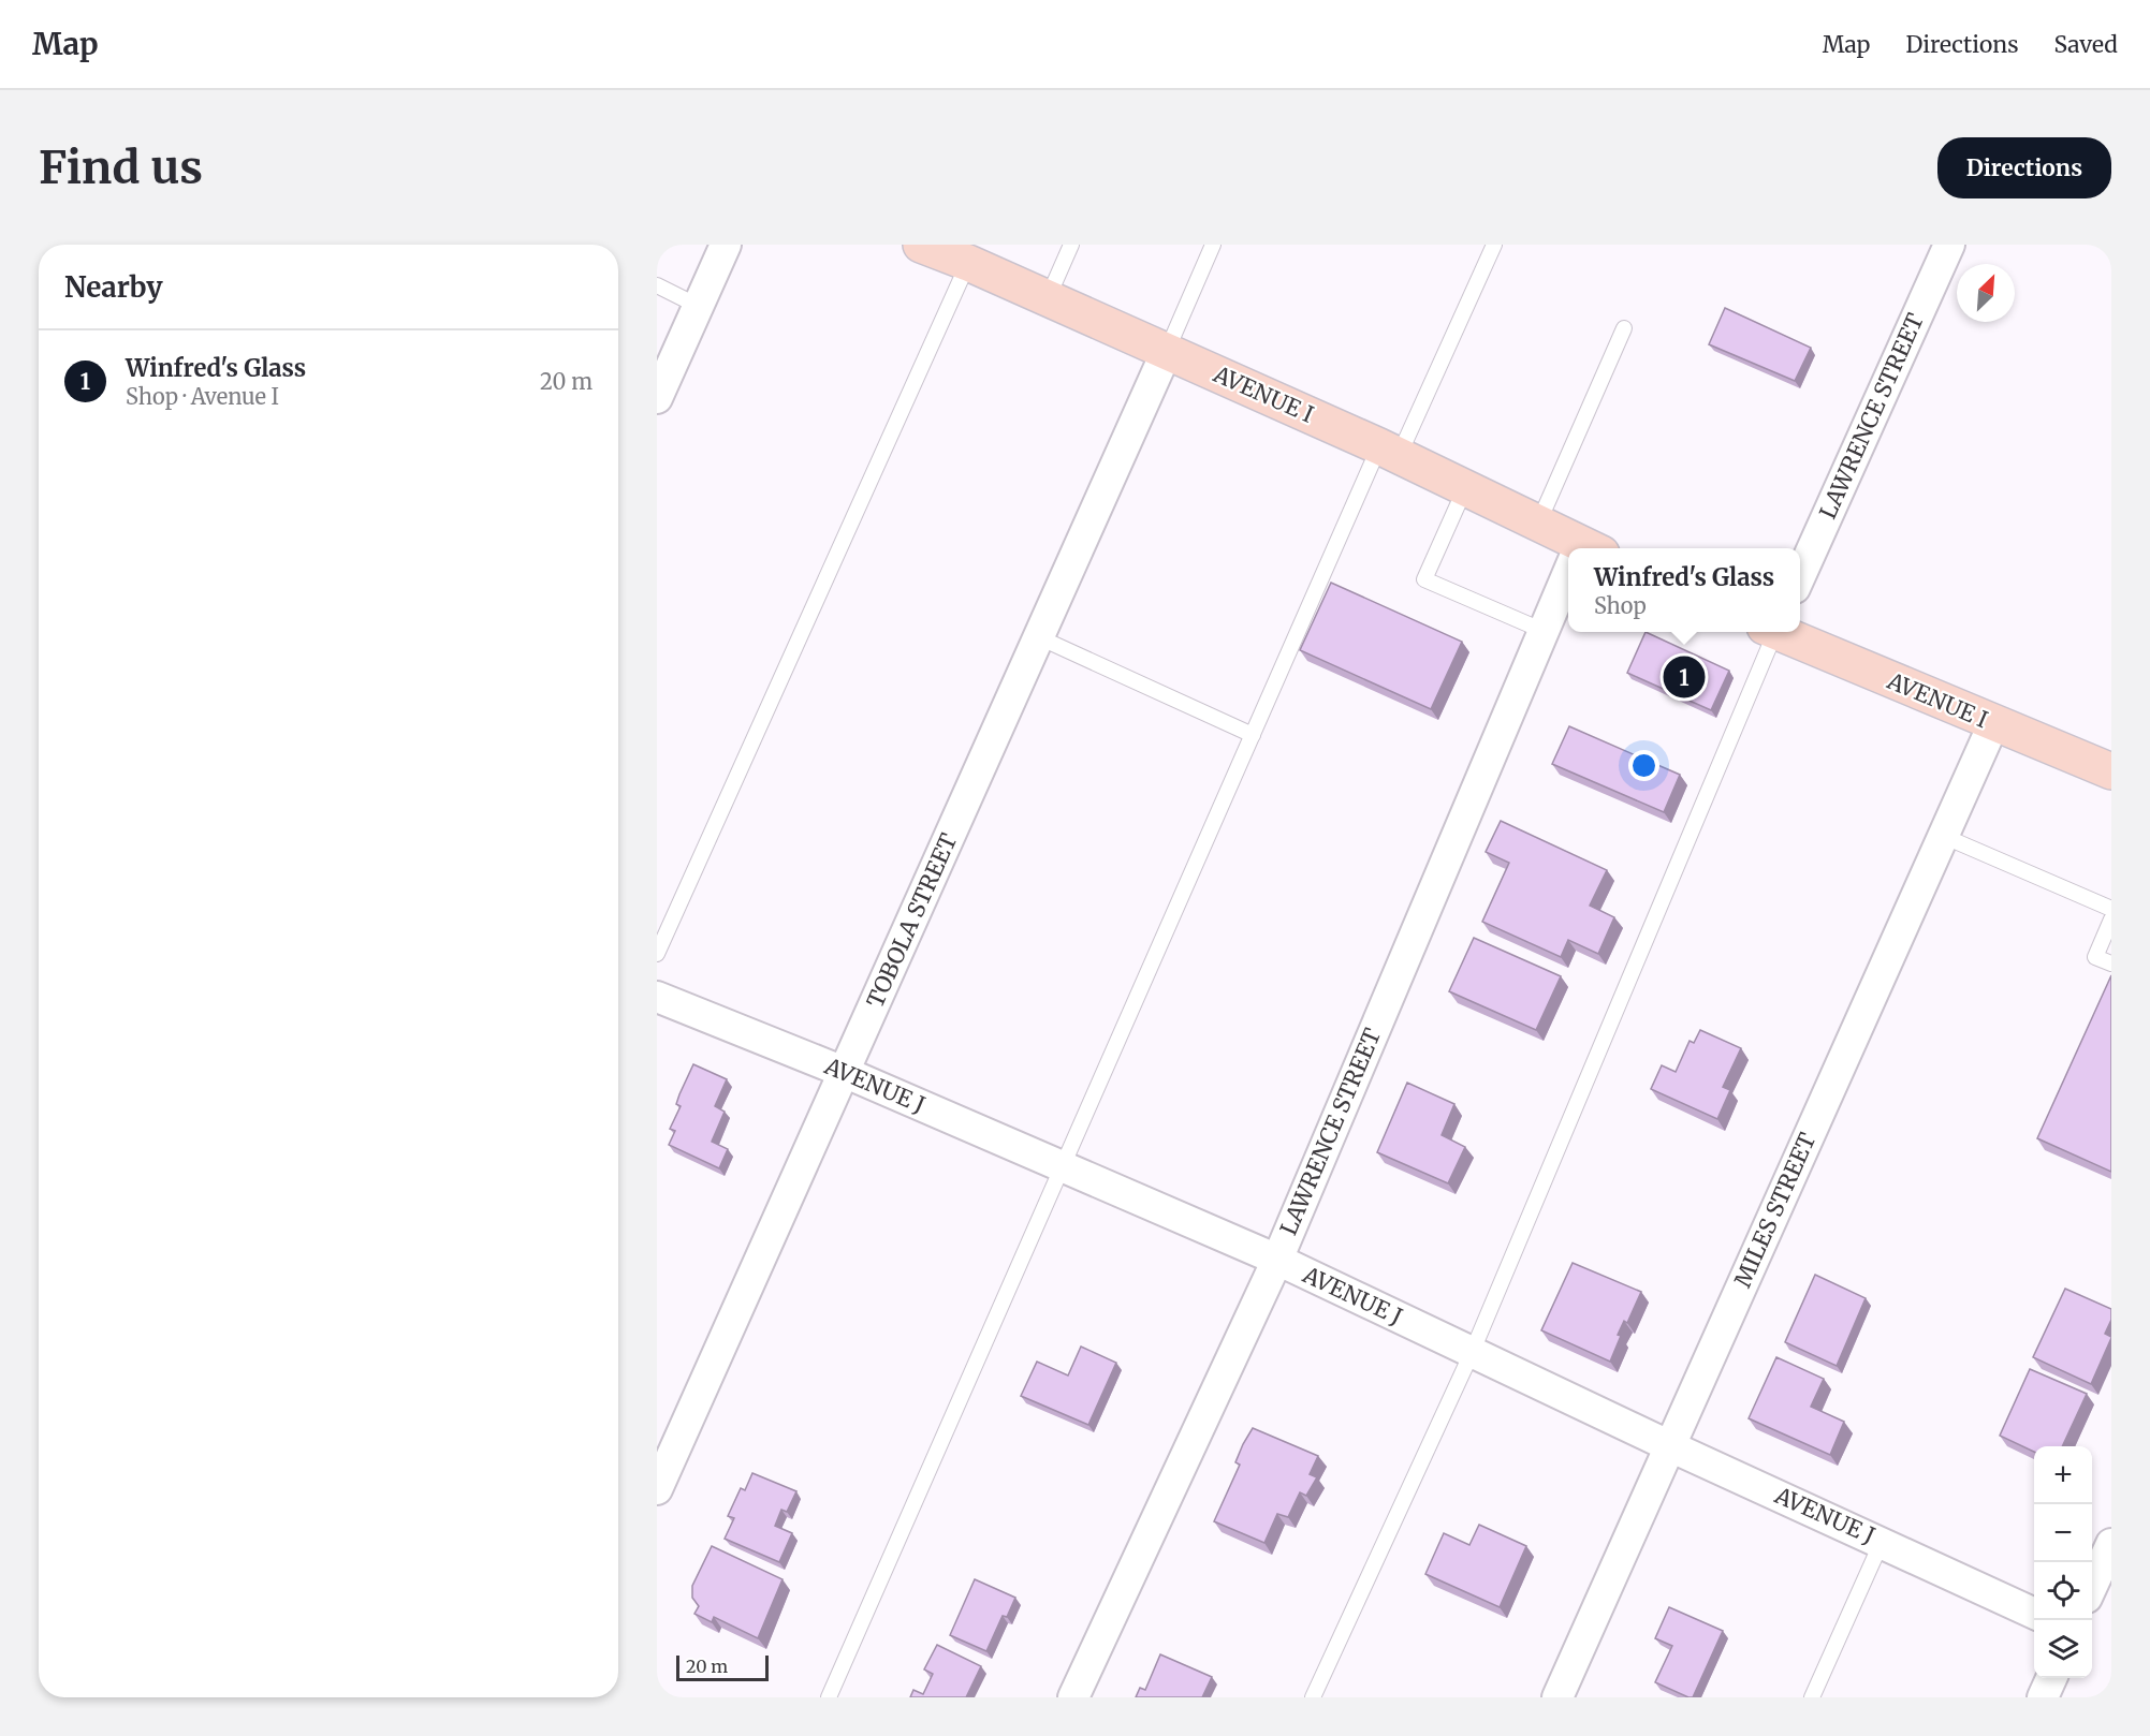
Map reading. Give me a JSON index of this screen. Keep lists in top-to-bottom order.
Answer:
{
  "streets": {
    "main road": ["AVENUE I"],
    "street": [
      "LAWRENCE STREET",
      "TOBOLA STREET",
      "AVENUE J",
      "MILES STREET"
    ]
  },
  "crossings": [
    ["AVENUE I", "TOBOLA STREET"],
    ["AVENUE I", "MILES STREET"],
    ["LAWRENCE STREET", "AVENUE J"],
    ["TOBOLA STREET", "AVENUE J"],
    ["AVENUE J", "MILES STREET"]
  ],
  "scale_bar": "20 m",
  "north": "top right",
  "page": {
    "header": "Map",
    "nav": ["Map", "Directions", "Saved"],
    "buttons": "Directions",
    "title": "Find us",
    "heading": "Nearby",
    "list": [
      {
        "mark": "1",
        "name": "Winfred's Glass",
        "note": "Shop · Avenue I",
        "value": "20 m"
      }
    ],
    "popup": ["Winfred's Glass", "Shop"],
    "pins": "1",
    "map_buttons": ["+", "−"],
    "scale": "20 m"
  }
}
